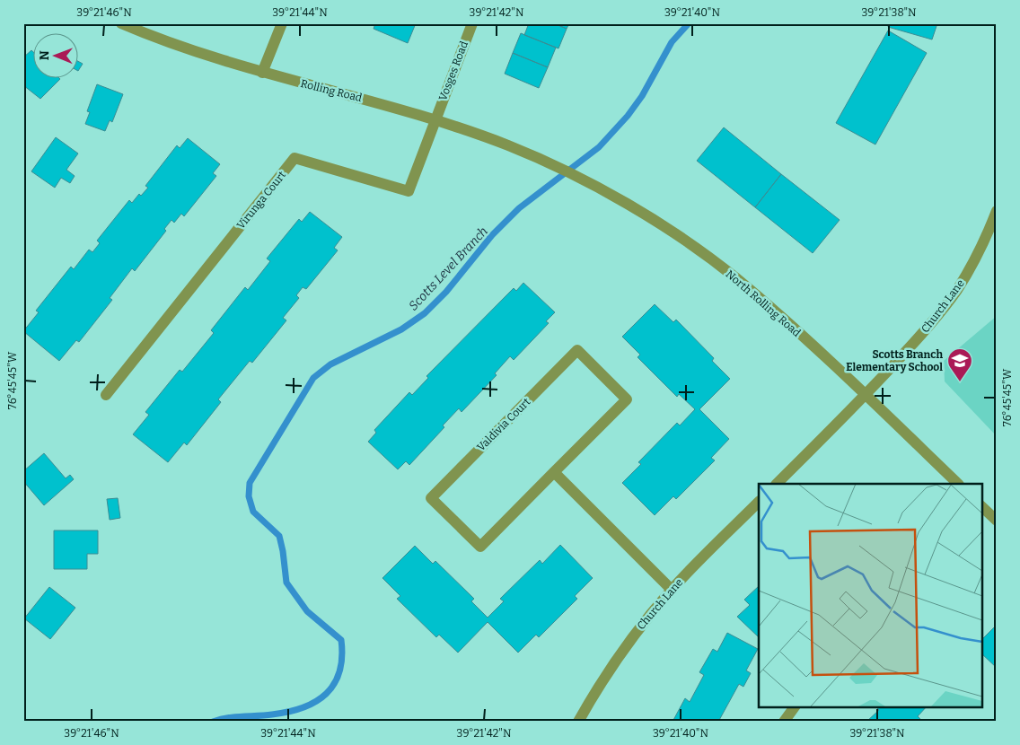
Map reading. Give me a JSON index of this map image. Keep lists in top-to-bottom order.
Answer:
{
  "streets": {
    "street": [
      "Vosges Road",
      "Rolling Road",
      "Virunga Court",
      "North Rolling Road",
      "Church Lane",
      "Valdivia Court"
    ]
  },
  "crossings": [
    ["Vosges Road", "Rolling Road"],
    ["Vosges Road", "Virunga Court"],
    ["Rolling Road", "Virunga Court"],
    ["Rolling Road", "North Rolling Road"],
    ["North Rolling Road", "Church Lane"]
  ],
  "water": ["Scotts Level Branch"],
  "places": {
    "school or university": ["Scotts Branch Elementary School"]
  },
  "north": "left",
  "coordinates": [
    "39°21'46\"N",
    "39°21'44\"N",
    "39°21'42\"N",
    "39°21'40\"N",
    "39°21'38\"N",
    "76°45'45\"W"
  ]
}
